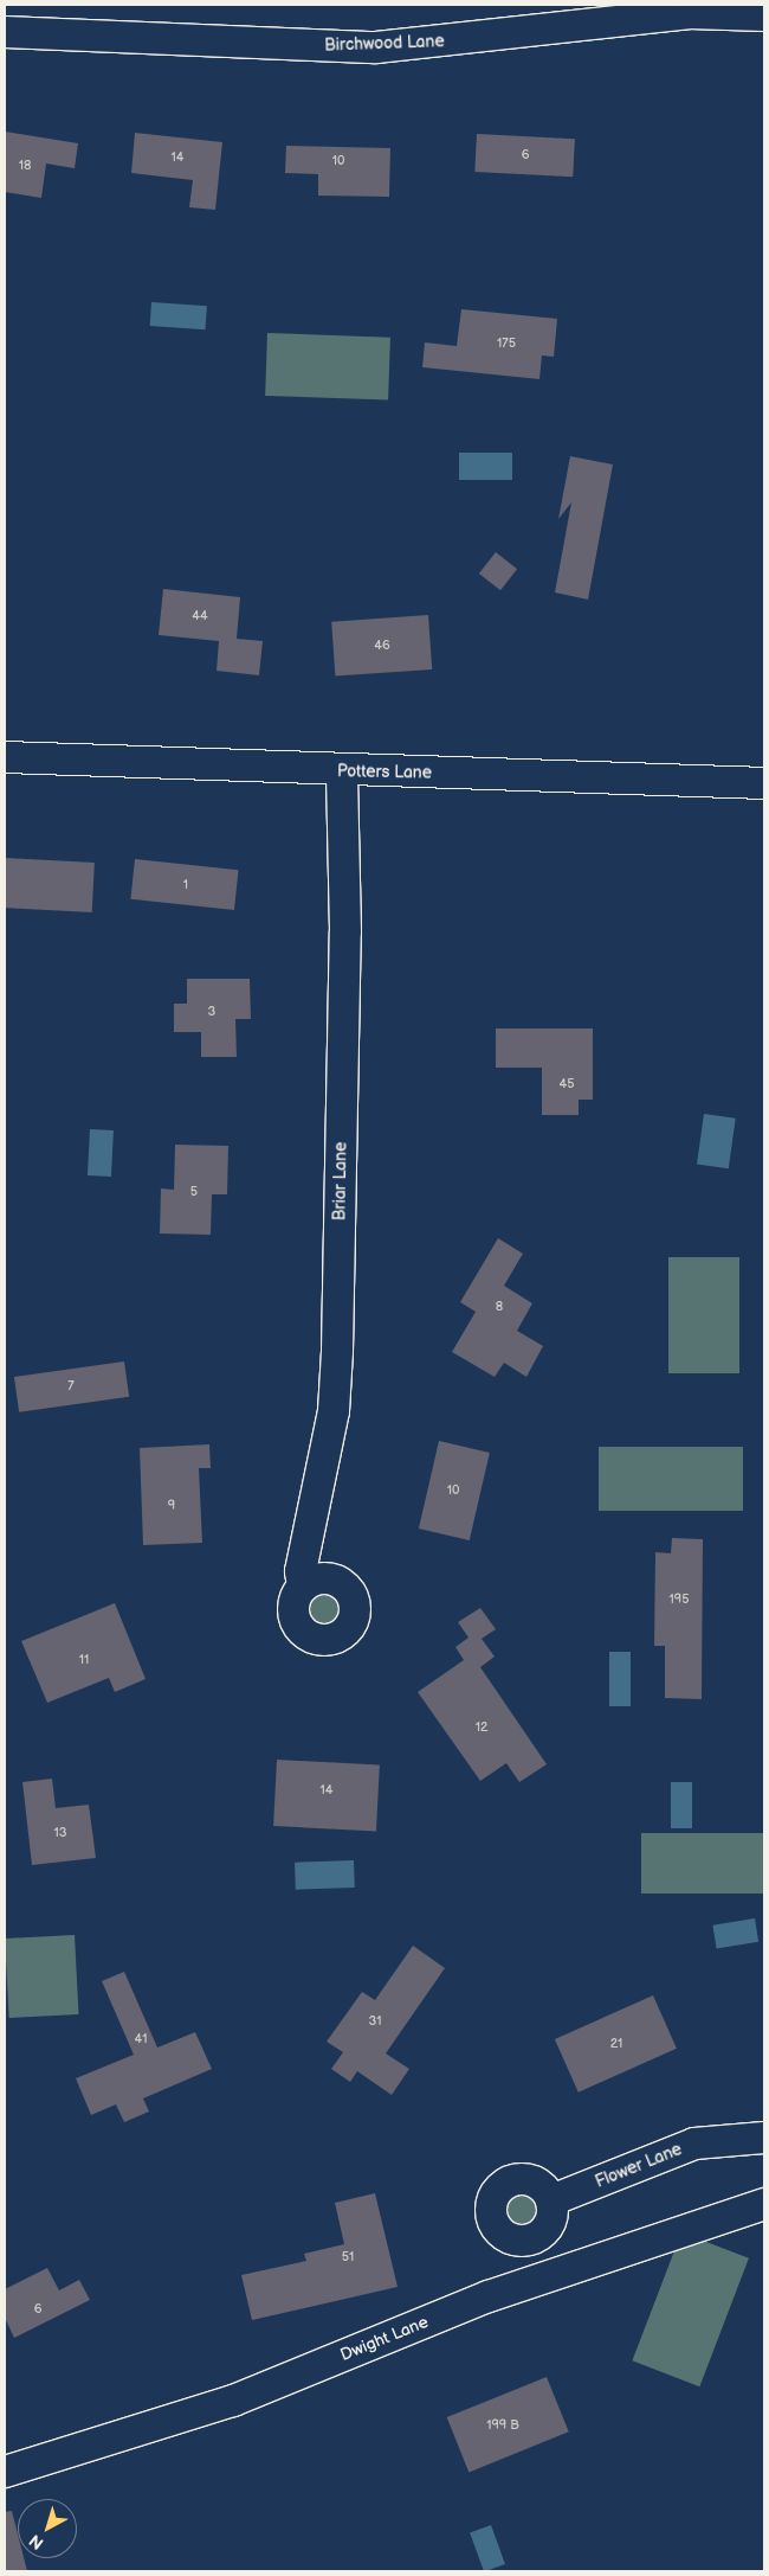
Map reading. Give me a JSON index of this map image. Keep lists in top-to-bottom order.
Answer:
{
  "streets": {
    "street": [
      "Birchwood Lane",
      "Potters Lane",
      "Briar Lane",
      "Flower Lane",
      "Dwight Lane"
    ]
  },
  "crossings": [
    ["Potters Lane", "Briar Lane"]
  ],
  "house_numbers": [
    "6",
    "14",
    "10",
    "18",
    "175",
    "44",
    "46",
    "1",
    "3",
    "45",
    "5",
    "8",
    "7",
    "10",
    "9",
    "195",
    "11",
    "12",
    "14",
    "13",
    "31",
    "41",
    "21",
    "51",
    "6",
    "199 B"
  ],
  "north": "bottom left"
}
